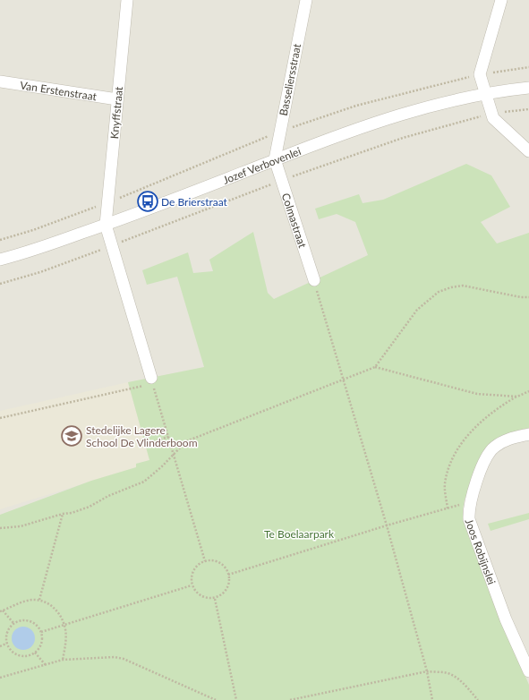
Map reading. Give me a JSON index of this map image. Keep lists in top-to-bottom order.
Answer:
{
  "streets": {
    "street": [
      "Basseliersstraat",
      "Van Erstenstraat",
      "Knyffstraat",
      "Jozef Verbovenlei",
      "Colmastraat",
      "Joos Robijnslei"
    ]
  },
  "crossings": [
    ["Basseliersstraat", "Jozef Verbovenlei"],
    ["Basseliersstraat", "Colmastraat"],
    ["Van Erstenstraat", "Knyffstraat"],
    ["Knyffstraat", "Jozef Verbovenlei"],
    ["Jozef Verbovenlei", "Colmastraat"]
  ],
  "parks": ["Te Boelaarpark"],
  "places": {
    "bus stop": ["De Brierstraat"],
    "school or university": ["Stedelijke Lagere School De Vlinderboom"]
  }
}
